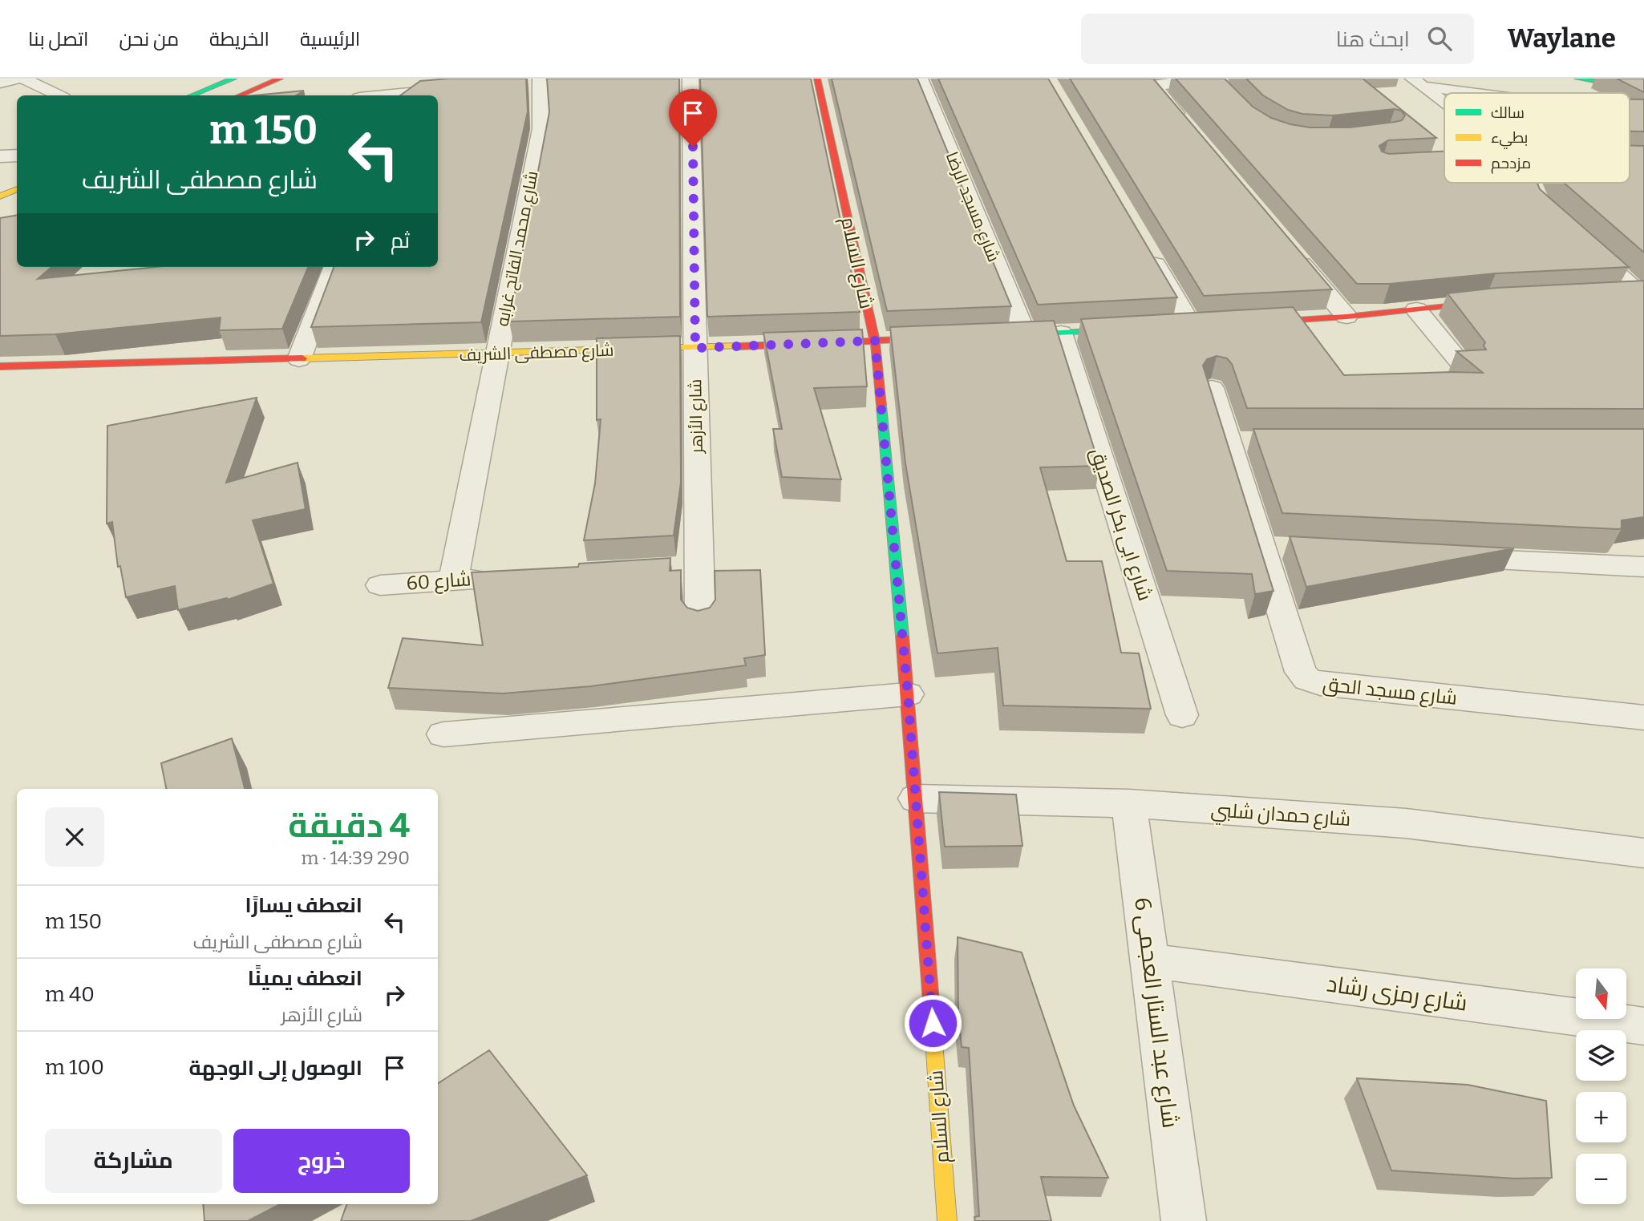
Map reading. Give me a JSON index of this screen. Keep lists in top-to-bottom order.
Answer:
{
  "streets": {
    "main road": ["شارع السلام", "شارع مصطفى الشريف"],
    "street": [
      "شارع مسجد الرضا",
      "شارع محمد الفاتح غرابه",
      "شارع الأزهر",
      "شارع ابى بكر الصديق",
      "شارع 60",
      "شارع مسجد الحق",
      "شارع حمدان شلبي",
      "شارع رمزى رشاد",
      "شارع عبد الستار العجمى 6"
    ]
  },
  "crossings": [
    ["شارع محمد الفاتح غرابه", "شارع مصطفى الشريف"],
    ["شارع محمد الفاتح غرابه", "شارع 60"],
    ["شارع السلام", "شارع مصطفى الشريف"],
    ["شارع السلام", "شارع حمدان شلبي"],
    ["شارع مصطفى الشريف", "شارع الأزهر"],
    ["شارع حمدان شلبي", "شارع عبد الستار العجمى 6"],
    ["شارع رمزى رشاد", "شارع عبد الستار العجمى 6"]
  ],
  "legend": ["سالك", "بطيء", "مزدحم"],
  "north": "bottom",
  "page": {
    "header": "Waylane",
    "search": "ابحث هنا",
    "nav": [
      "الرئيسية",
      "الخريطة",
      "من نحن",
      "اتصل بنا"
    ],
    "turn": ["150 m", "شارع مصطفى الشريف"],
    "then": "ثم",
    "heading": ["4 دقيقة", "290 m · 14:39"],
    "list": [
      {
        "name": "انعطف يسارًا",
        "note": "شارع مصطفى الشريف",
        "value": "150 m"
      },
      {
        "name": "انعطف يمينًا",
        "note": "شارع الأزهر",
        "value": "40 m"
      },
      {
        "name": "الوصول إلى الوجهة",
        "value": "100 m"
      }
    ],
    "map_buttons": ["+", "−"],
    "buttons": ["خروج", "مشاركة"]
  }
}
